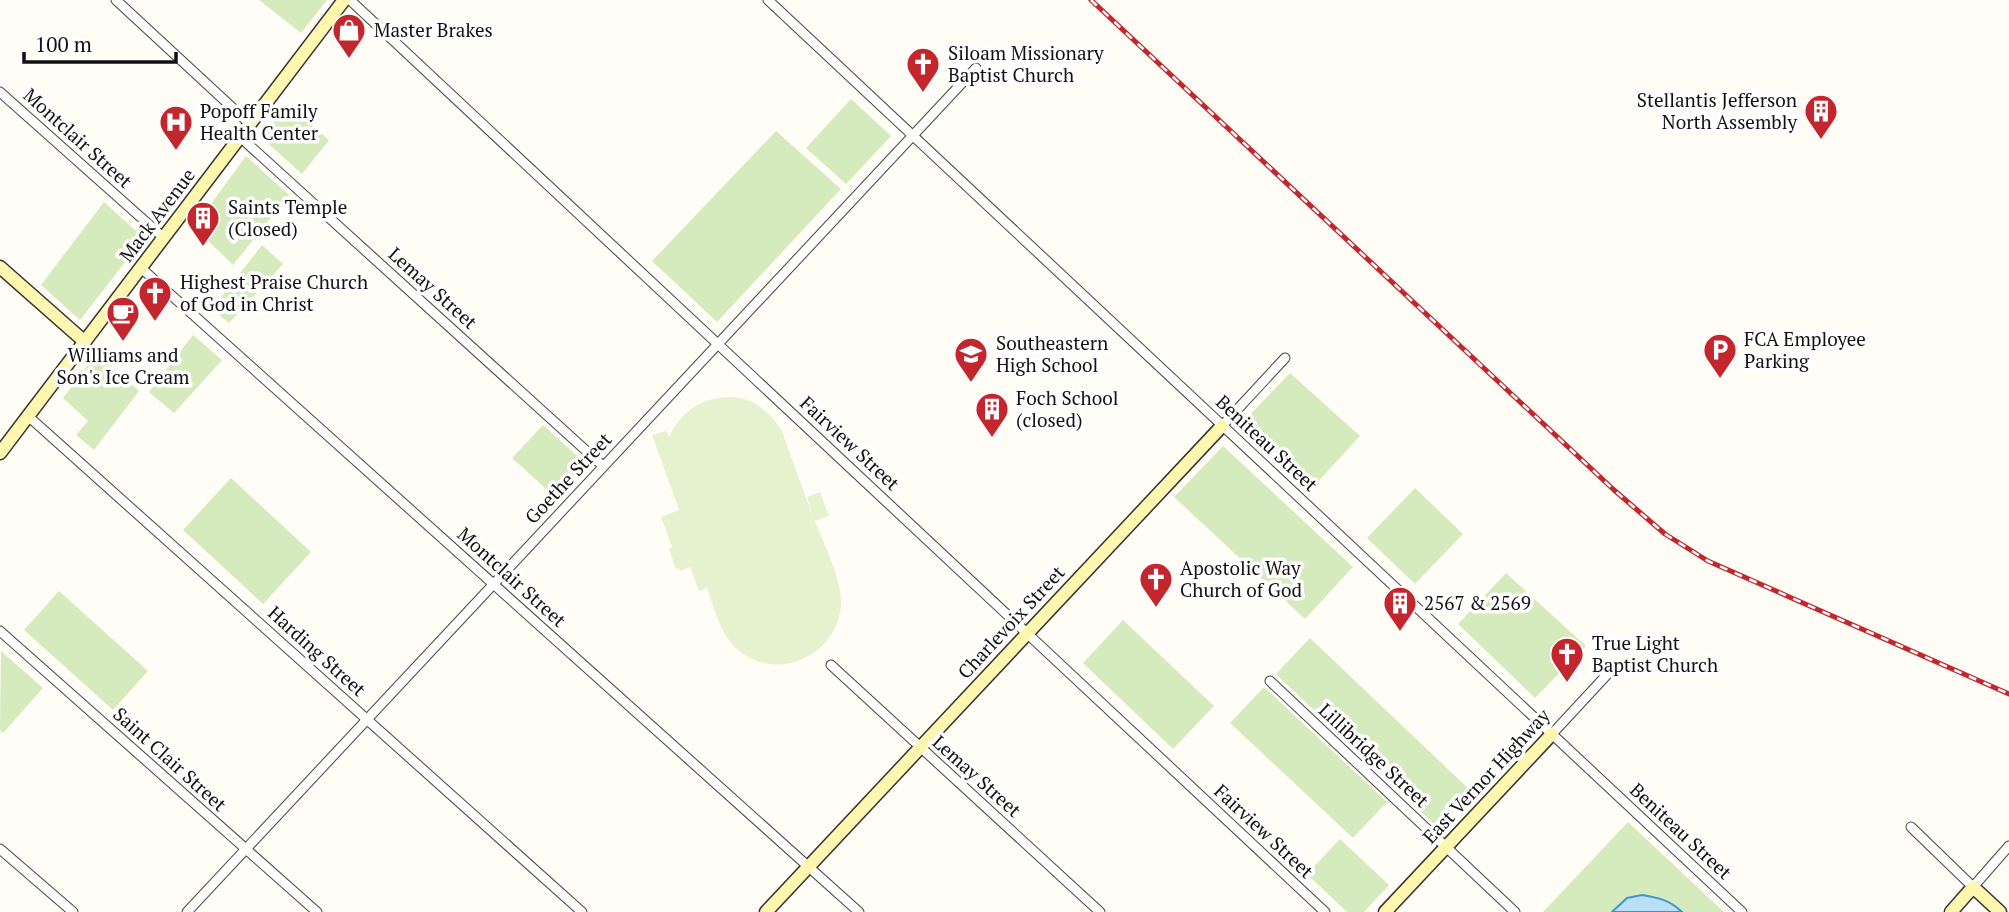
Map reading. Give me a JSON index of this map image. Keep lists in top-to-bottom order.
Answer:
{
  "streets": {
    "street": [
      "Montclair Street",
      "Mack Avenue",
      "Lemay Street",
      "Fairview Street",
      "Beniteau Street",
      "Goethe Street",
      "Charlevoix Street",
      "Harding Street",
      "Lillibridge Street",
      "Saint Clair Street",
      "East Vernor Highway"
    ]
  },
  "crossings": [
    ["Montclair Street", "Mack Avenue"],
    ["Montclair Street", "Goethe Street"],
    ["Montclair Street", "Charlevoix Street"],
    ["Mack Avenue", "Lemay Street"],
    ["Mack Avenue", "Harding Street"],
    ["Lemay Street", "Goethe Street"],
    ["Lemay Street", "Charlevoix Street"],
    ["Fairview Street", "Goethe Street"],
    ["Fairview Street", "Charlevoix Street"],
    ["Beniteau Street", "Goethe Street"],
    ["Beniteau Street", "Charlevoix Street"],
    ["Beniteau Street", "East Vernor Highway"],
    ["Goethe Street", "Harding Street"],
    ["Goethe Street", "Saint Clair Street"],
    ["Lillibridge Street", "East Vernor Highway"]
  ],
  "places": {
    "shop": ["Master Brakes"],
    "church": [
      "Siloam Missionary Baptist Church",
      "Highest Praise Church of God in Christ",
      "Apostolic Way Church of God",
      "True Light Baptist Church"
    ],
    "building": [
      "Stellantis Jefferson North Assembly",
      "Saints Temple (Closed)",
      "Foch School (closed)",
      "2567 & 2569"
    ],
    "hospital": ["Popoff Family Health Center"],
    "cafe": ["Williams and Son's Ice Cream"],
    "parking": ["FCA Employee Parking"],
    "school or university": ["Southeastern High School"]
  },
  "scale_bar": "100 m"
}
